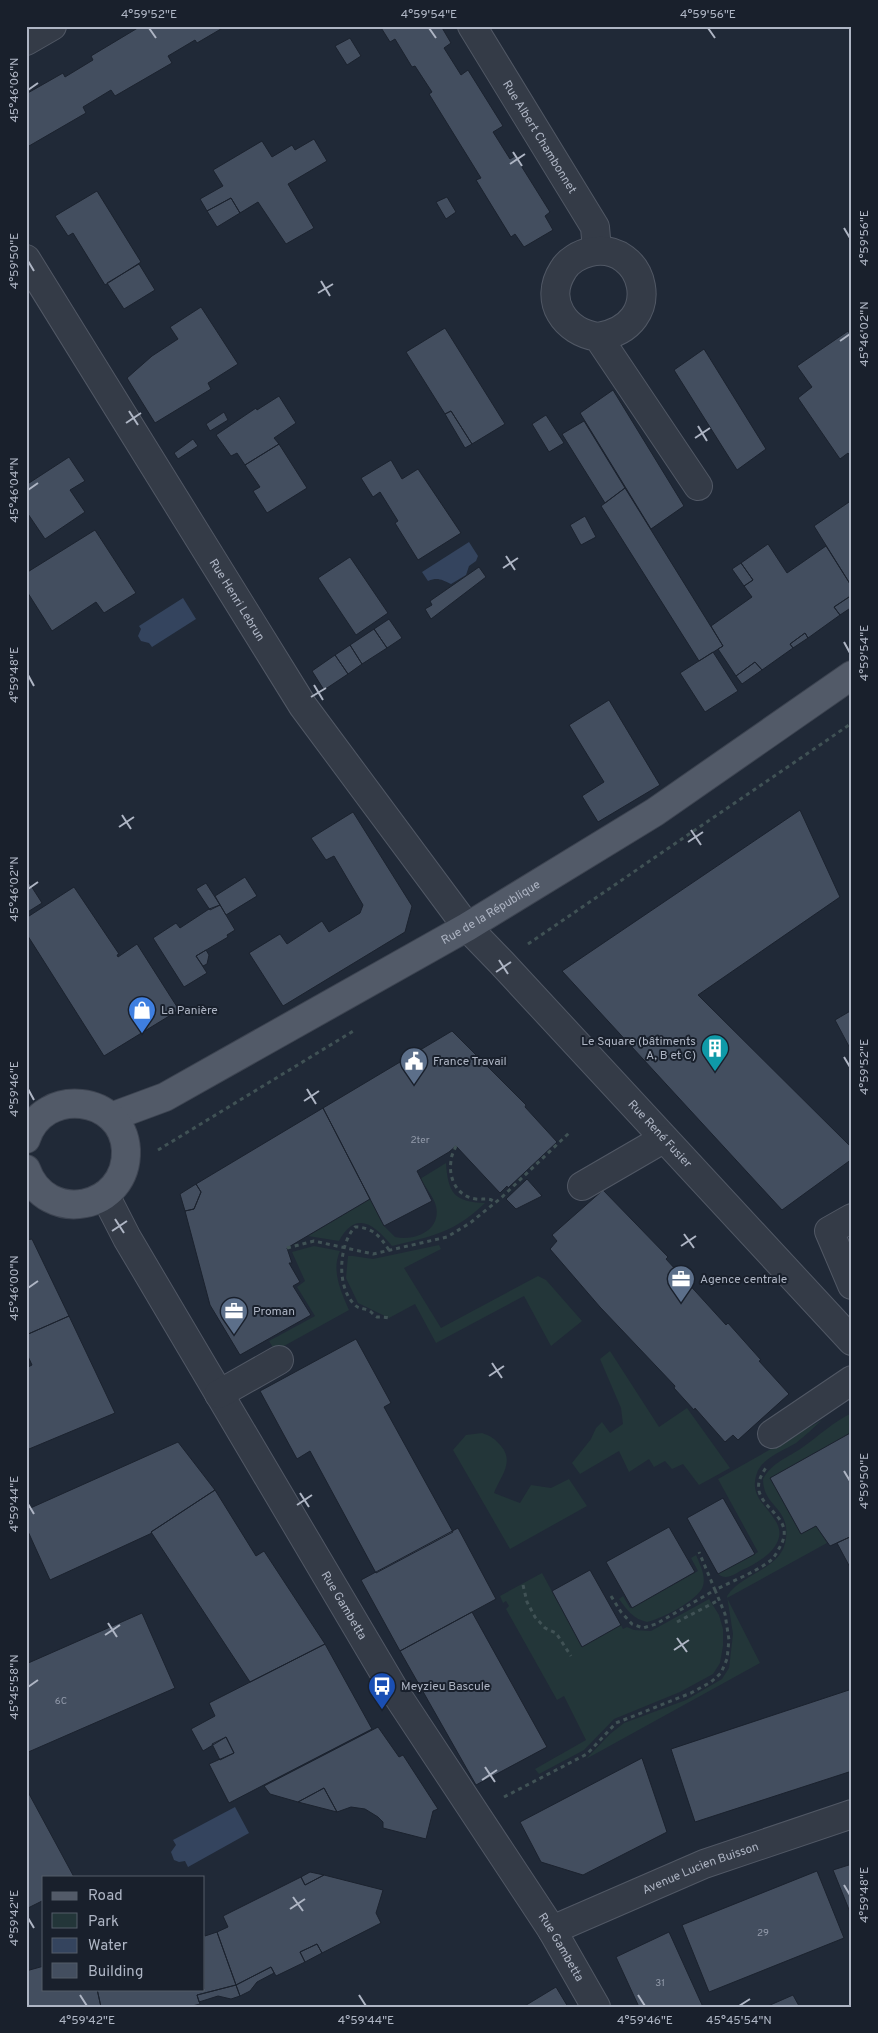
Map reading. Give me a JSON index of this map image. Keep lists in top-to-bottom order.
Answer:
{
  "streets": {
    "main road": ["Rue de la République"],
    "street": [
      "Rue Albert Chambonnet",
      "Rue Henri Lebrun",
      "Rue René Fusier",
      "Rue Gambetta",
      "Avenue Lucien Buisson"
    ]
  },
  "crossings": [
    ["Rue Henri Lebrun", "Rue de la République"],
    ["Rue Henri Lebrun", "Rue René Fusier"],
    ["Rue de la République", "Rue René Fusier"],
    ["Rue Gambetta", "Avenue Lucien Buisson"]
  ],
  "places": {
    "shop": ["La Panière"],
    "building": ["Le Square (bâtiments A, B et C)"],
    "public building": ["France Travail"],
    "office": ["Agence centrale", "Proman"],
    "bus stop": ["Meyzieu Bascule"]
  },
  "house_numbers": [
    "2ter",
    "6C",
    "29",
    "31"
  ],
  "legend": [
    "Road",
    "Park",
    "Water",
    "Building"
  ],
  "coordinates": [
    "4°59'52\"E",
    "4°59'54\"E",
    "4°59'56\"E",
    "45°46'06\"N",
    "4°59'50\"E",
    "45°46'02\"N",
    "45°46'04\"N",
    "4°59'48\"E",
    "4°59'46\"E",
    "45°46'00\"N",
    "4°59'44\"E",
    "45°45'58\"N",
    "4°59'42\"E",
    "45°45'54\"N"
  ]
}
